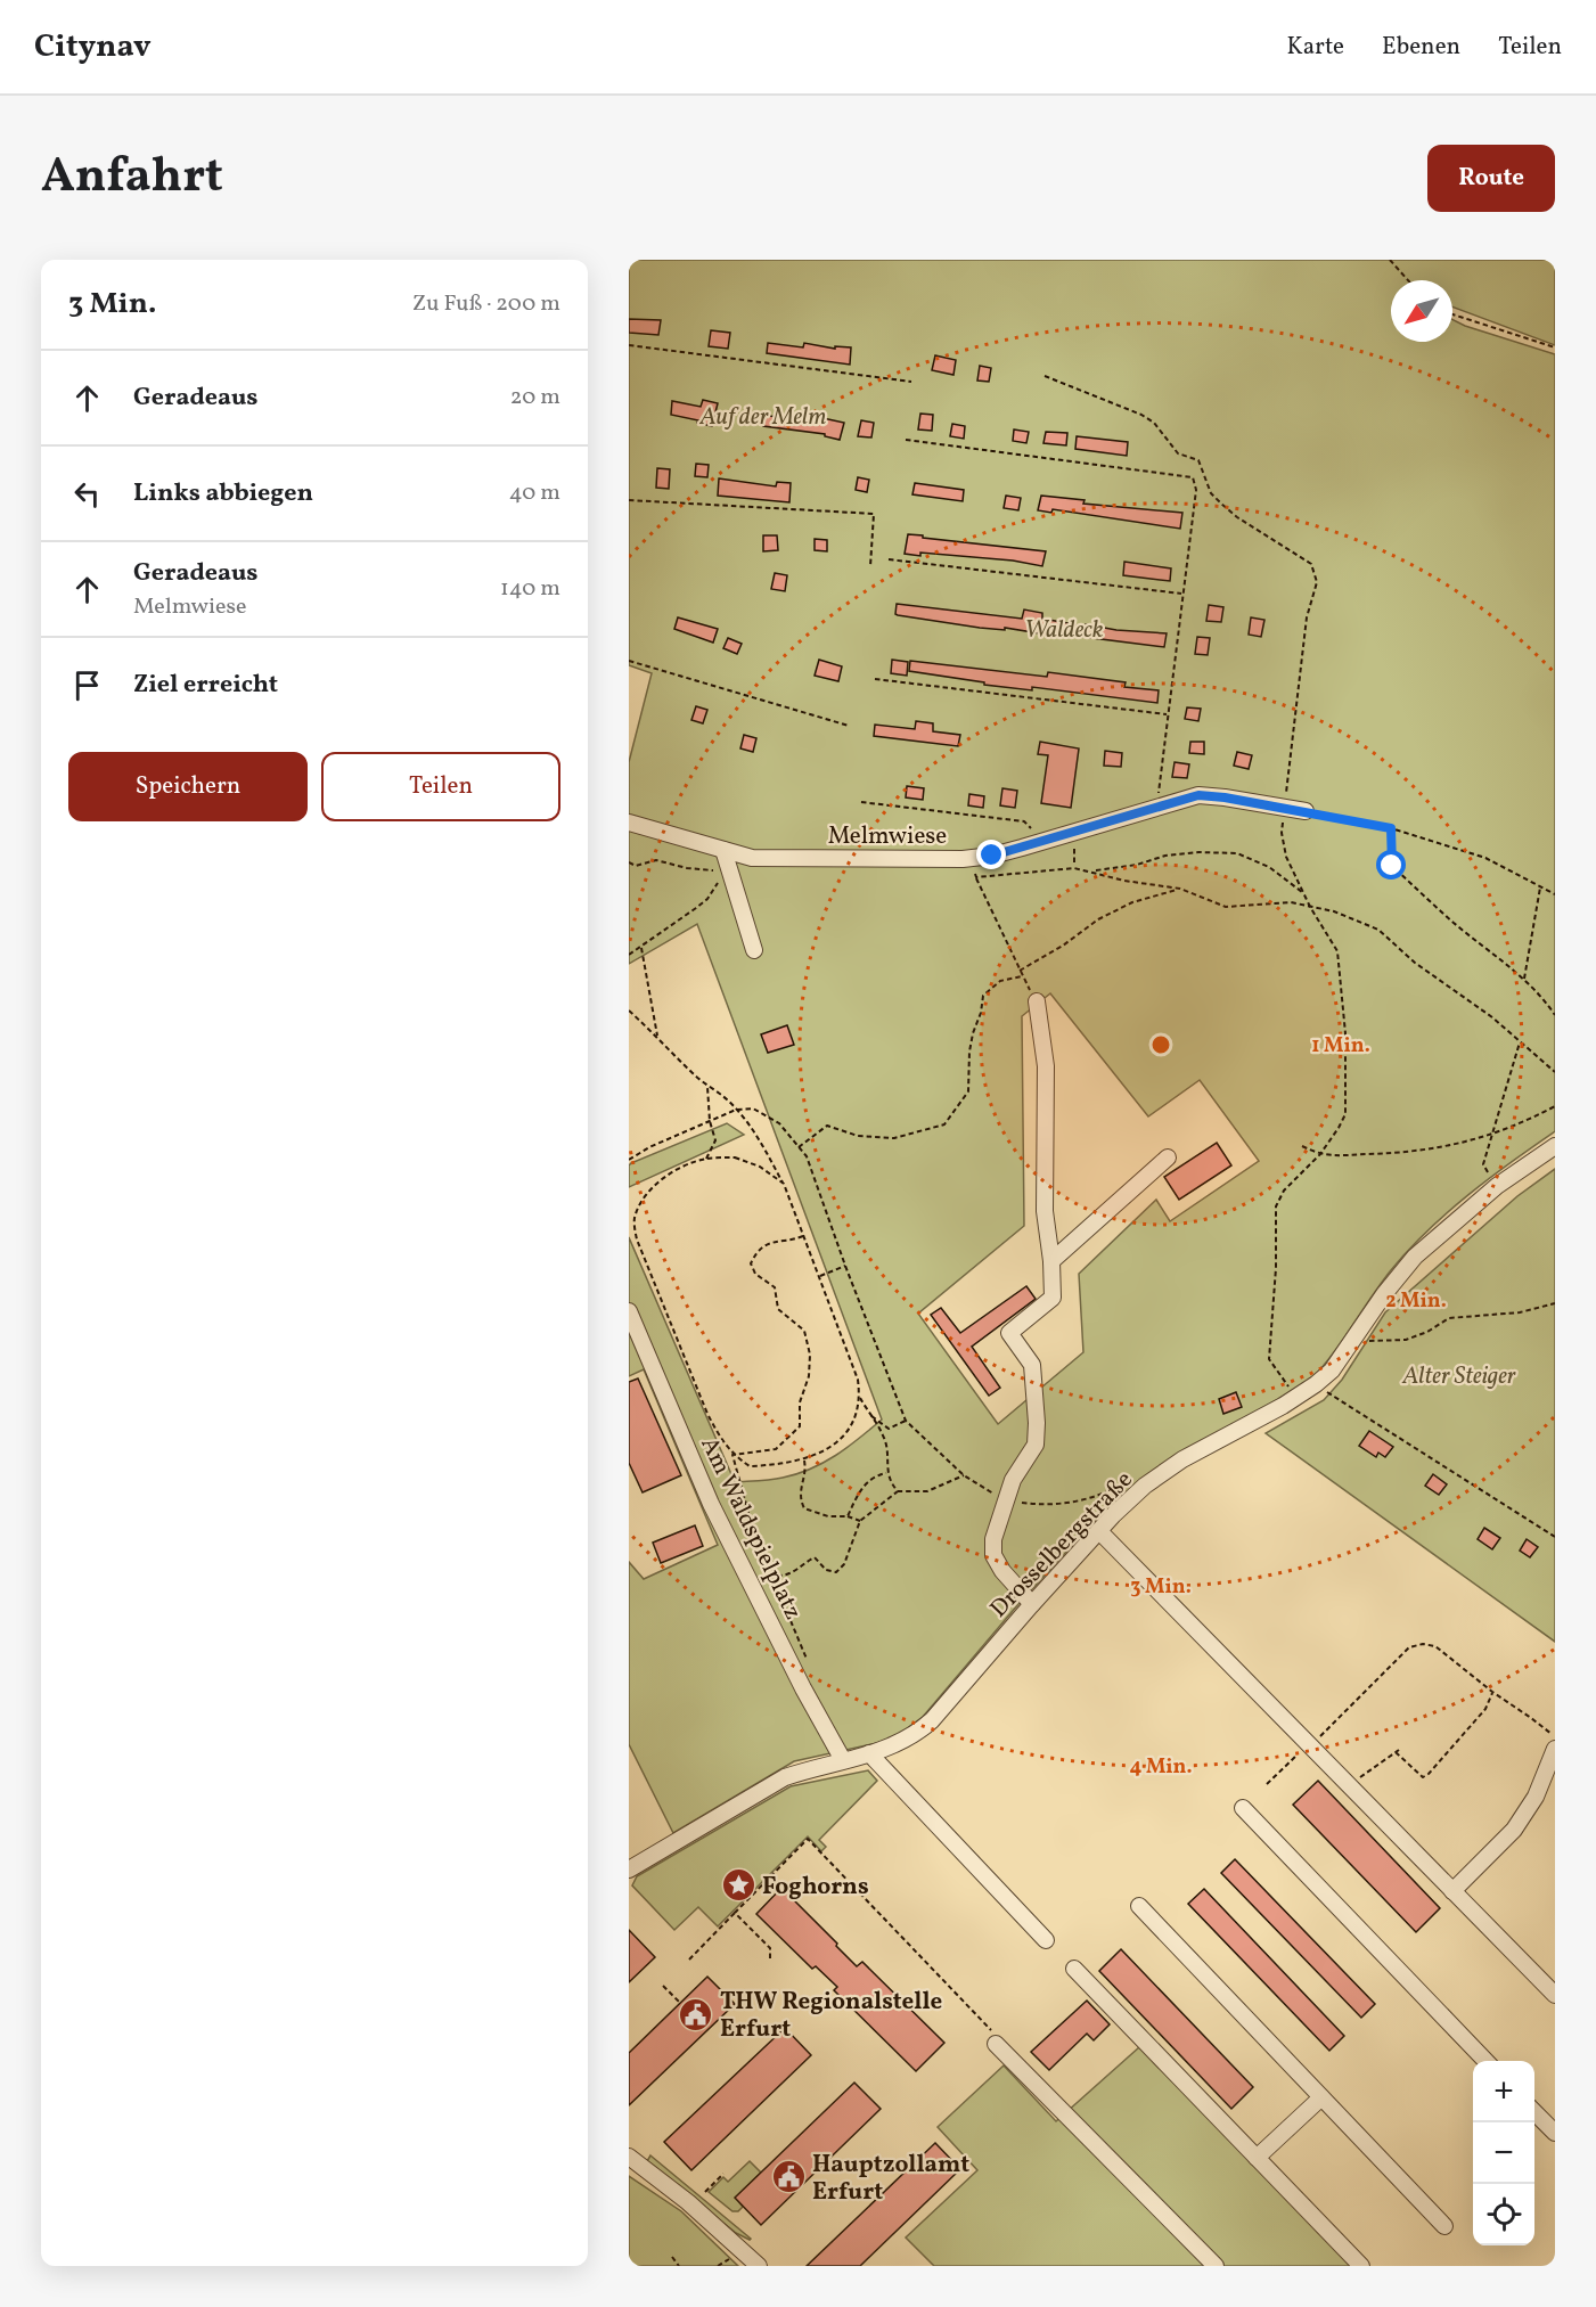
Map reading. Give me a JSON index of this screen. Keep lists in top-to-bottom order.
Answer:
{
  "streets": {
    "street": ["Melmwiese", "Am Waldspielplatz", "Drosselbergstraße"]
  },
  "crossings": [
    ["Am Waldspielplatz", "Drosselbergstraße"]
  ],
  "parks": ["Auf der Melm", "Waldeck", "Alter Steiger"],
  "places": {
    "place": ["Foghorns"],
    "public building": ["THW Regionalstelle Erfurt", "Hauptzollamt Erfurt"]
  },
  "north": "bottom left",
  "page": {
    "header": "Citynav",
    "nav": ["Karte", "Ebenen", "Teilen"],
    "title": "Anfahrt",
    "buttons": [
      "Route",
      ["Speichern", "Teilen"]
    ],
    "heading": ["3 Min.", "Zu Fuß · 200 m"],
    "list": [
      ["Geradeaus", "20 m"],
      ["Links abbiegen", "40 m"],
      ["Geradeaus", "Melmwiese", "140 m"],
      "Ziel erreicht"
    ],
    "map_buttons": ["+", "−"]
  },
  "rings": [
    "1 Min.",
    "2 Min.",
    "3 Min.",
    "4 Min."
  ]
}
